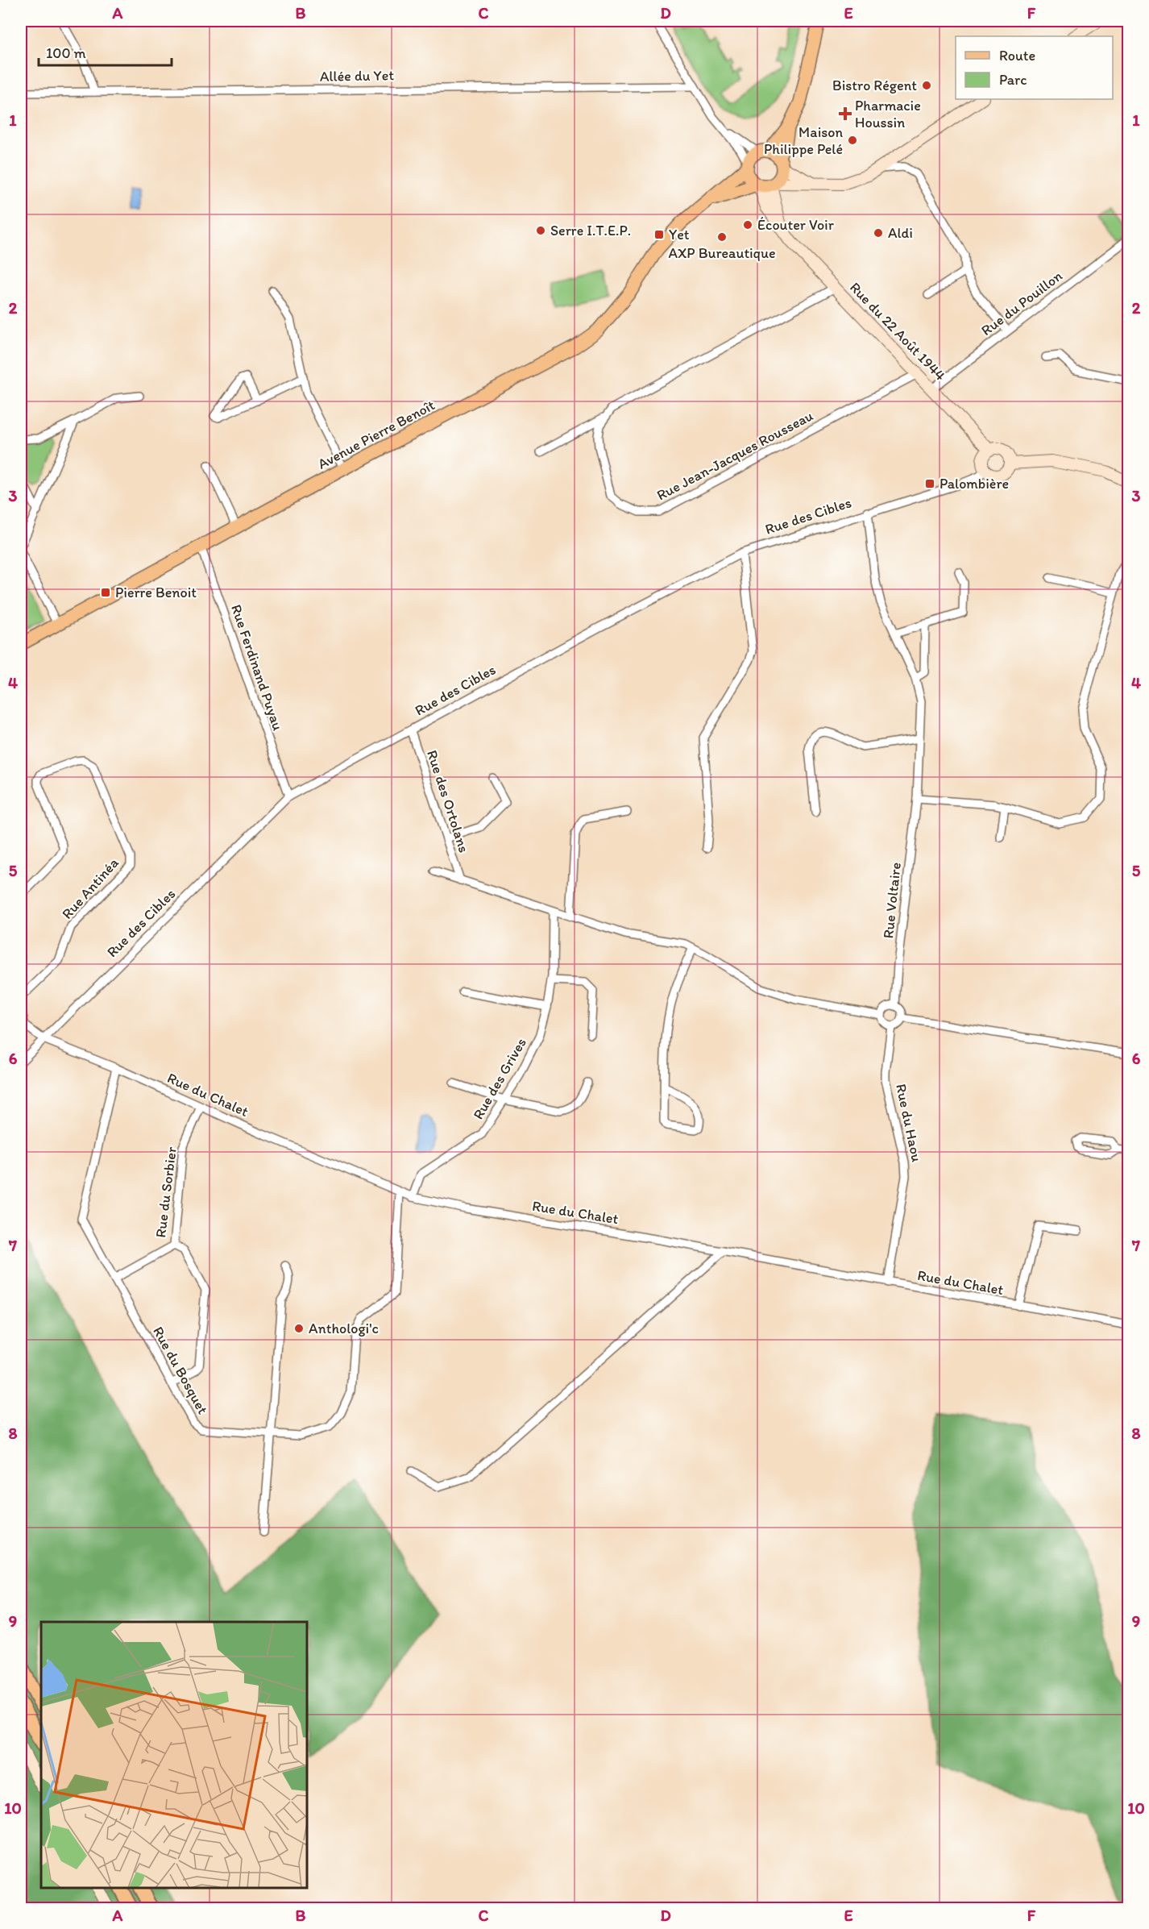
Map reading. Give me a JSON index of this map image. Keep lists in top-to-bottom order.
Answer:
{
  "streets": {
    "main road": ["Avenue Pierre Benoît"],
    "street": [
      "Allée du Yet",
      "Rue du Pouillon",
      "Rue du 22 Août 1944",
      "Rue Jean-Jacques Rousseau",
      "Rue des Cibles",
      "Rue Ferdinand Puyau",
      "Rue des Ortolans",
      "Rue Antinéa",
      "Rue Voltaire",
      "Rue des Grives",
      "Rue du Chalet",
      "Rue du Haou",
      "Rue du Sorbier",
      "Rue du Bosquet"
    ]
  },
  "crossings": [
    ["Rue du Pouillon", "Rue du 22 Août 1944"],
    ["Rue du 22 Août 1944", "Avenue Pierre Benoît"],
    ["Rue du 22 Août 1944", "Rue Jean-Jacques Rousseau"],
    ["Rue du 22 Août 1944", "Rue des Cibles"],
    ["Avenue Pierre Benoît", "Rue Ferdinand Puyau"],
    ["Rue des Cibles", "Rue Ferdinand Puyau"],
    ["Rue des Cibles", "Rue des Ortolans"],
    ["Rue des Cibles", "Rue Voltaire"],
    ["Rue des Cibles", "Rue du Chalet"],
    ["Rue Voltaire", "Rue du Haou"],
    ["Rue des Grives", "Rue du Chalet"],
    ["Rue du Chalet", "Rue du Haou"],
    ["Rue du Chalet", "Rue du Sorbier"],
    ["Rue du Chalet", "Rue du Bosquet"],
    ["Rue du Sorbier", "Rue du Bosquet"]
  ],
  "places": {
    "other": [
      "Bistro Régent",
      "Maison Philippe Pelé",
      "Écouter Voir",
      "Serre I.T.E.P.",
      "Aldi",
      "AXP Bureautique",
      "Anthologi'c"
    ],
    "health": ["Pharmacie Houssin"],
    "transit": ["Yet", "Palombière", "Pierre Benoit"]
  },
  "legend": ["Route", "Parc"],
  "scale_bar": "100 m",
  "grid": {
    "columns": [
      "A",
      "B",
      "C",
      "D",
      "E",
      "F"
    ],
    "rows": [
      "1",
      "2",
      "3",
      "4",
      "5",
      "6",
      "7",
      "8",
      "9",
      "10"
    ]
  }
}
